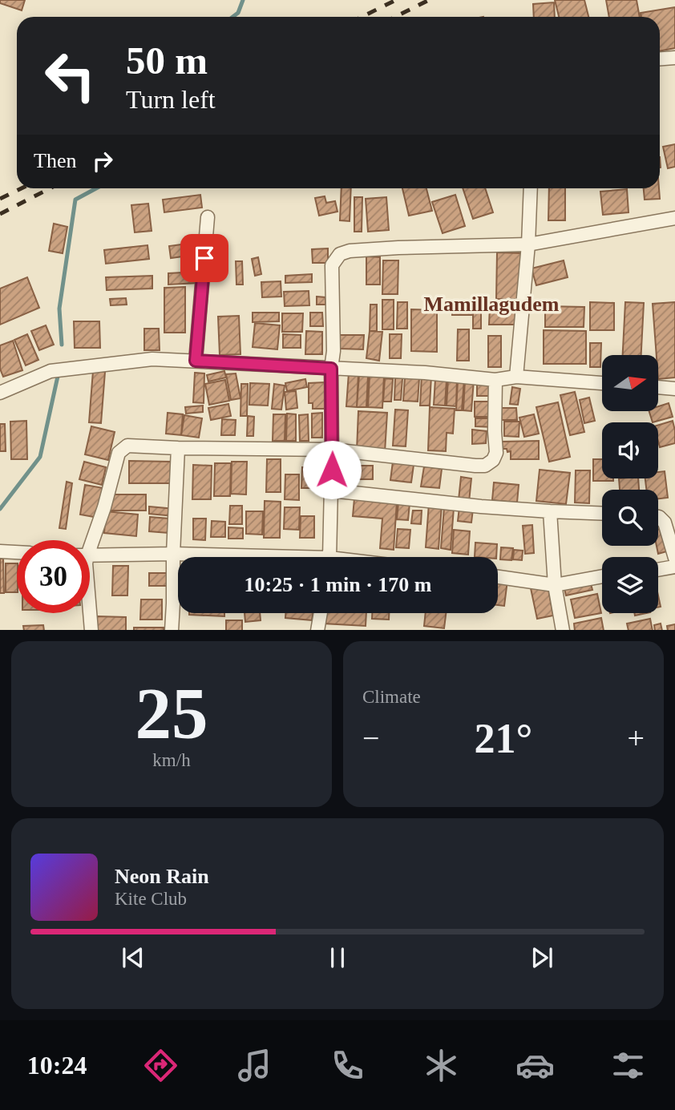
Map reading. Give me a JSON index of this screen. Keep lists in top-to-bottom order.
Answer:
{
  "districts": ["Mamillagudem"],
  "north": "right",
  "page": {
    "turn": ["50 m", "Turn left"],
    "then": "Then",
    "limit": "30",
    "trip": "10:25 · 1 min · 170 m",
    "tile": [
      ["25", "km/h"],
      "Climate"
    ],
    "heat": ["−", "21°", "+"],
    "song": ["Neon Rain", "Kite Club"],
    "tabs": "10:24"
  }
}
